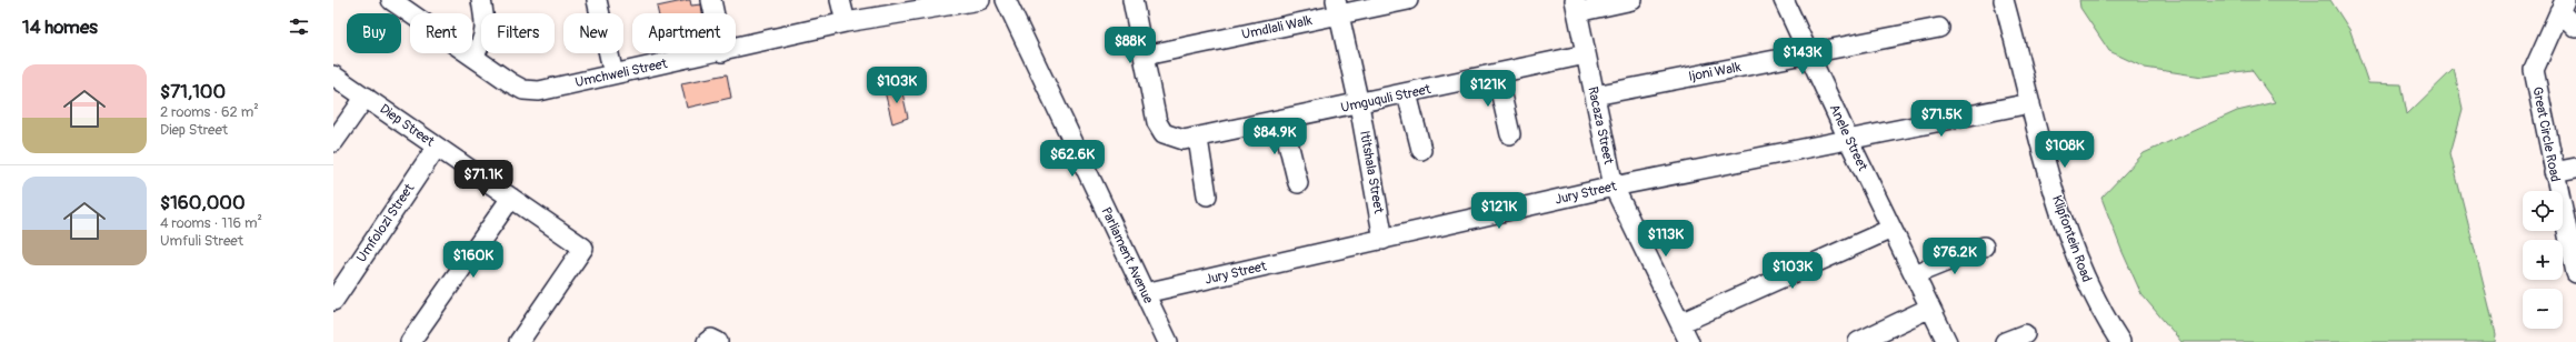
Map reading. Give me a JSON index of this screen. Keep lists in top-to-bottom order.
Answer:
{
  "streets": {
    "street": [
      "Umdlali Walk",
      "Ijoni Walk",
      "Umchweli Street",
      "Umguquli Street",
      "Diep Street",
      "Racaza Street",
      "Great Circle Road",
      "Anele Street",
      "Ititshala Street",
      "Jury Street",
      "Umfolozi Street",
      "Klipfontein Road",
      "Parliament Avenue"
    ]
  },
  "crossings": [
    ["Umdlali Walk", "Umguquli Street"],
    ["Umdlali Walk", "Ititshala Street"],
    ["Ijoni Walk", "Racaza Street"],
    ["Ijoni Walk", "Anele Street"],
    ["Umguquli Street", "Racaza Street"],
    ["Umguquli Street", "Ititshala Street"],
    ["Diep Street", "Umfolozi Street"],
    ["Racaza Street", "Jury Street"],
    ["Anele Street", "Jury Street"],
    ["Ititshala Street", "Jury Street"],
    ["Jury Street", "Klipfontein Road"],
    ["Jury Street", "Parliament Avenue"]
  ],
  "page": {
    "heading": "14 homes",
    "chip": [
      "Buy",
      "Rent",
      "Filters",
      "New",
      "Apartment"
    ],
    "price": [
      "$88K",
      "$143K",
      "$103K",
      "$121K",
      "$71.5K",
      "$84.9K",
      "$108K",
      "$62.6K",
      "$71.1K",
      "$121K",
      "$113K",
      "$76.2K",
      "$160K",
      "$103K"
    ],
    "list": [
      {
        "name": "$71,100",
        "note": "2 rooms · 62 m² · Diep Street"
      },
      {
        "name": "$160,000",
        "note": "4 rooms · 116 m² · Umfuli Street"
      }
    ],
    "map_buttons": ["+", "−"]
  }
}
